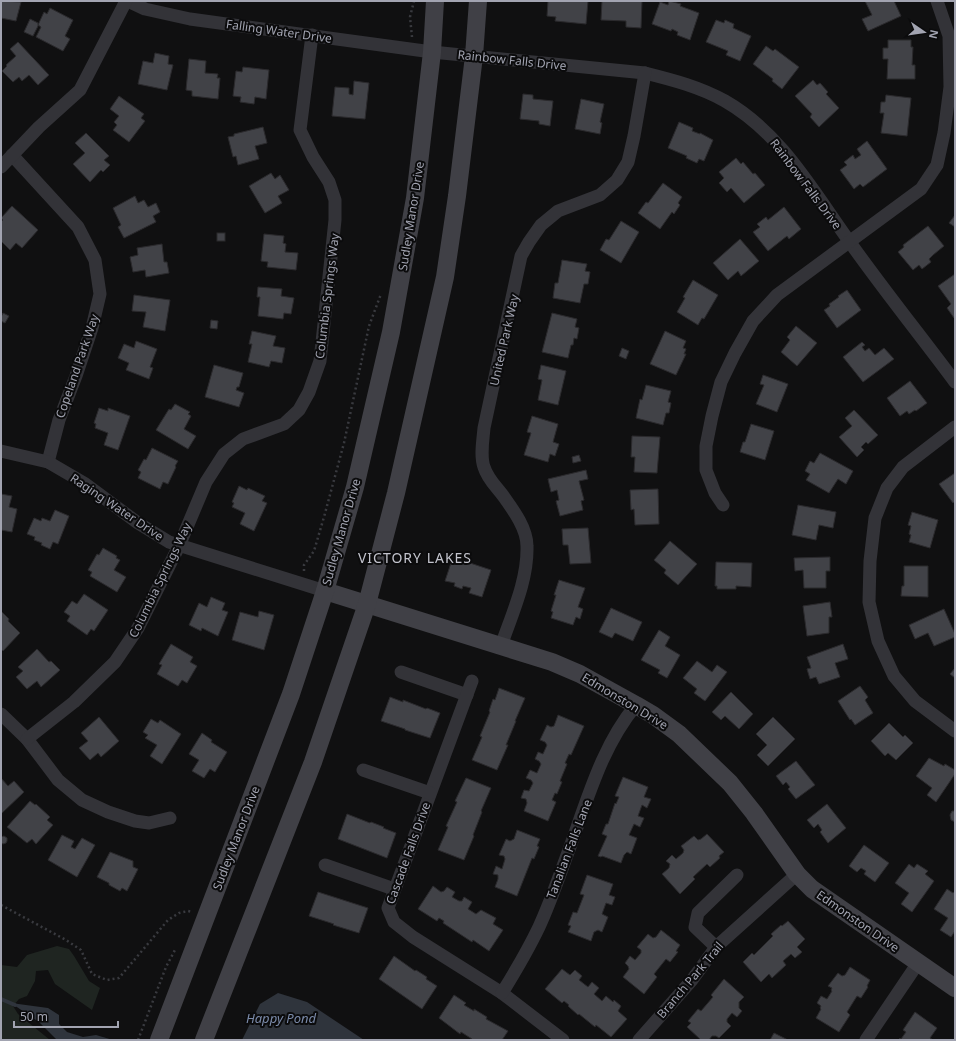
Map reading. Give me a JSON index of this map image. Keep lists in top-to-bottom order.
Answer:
{
  "streets": {
    "main road": ["Sudley Manor Drive", "Edmonston Drive"],
    "street": [
      "Falling Water Drive",
      "Rainbow Falls Drive",
      "Columbia Springs Way",
      "United Park Way",
      "Copeland Park Way",
      "Raging Water Drive",
      "Tanalian Falls Lane",
      "Cascade Falls Drive",
      "Branch Park Trail"
    ]
  },
  "crossings": [
    ["Falling Water Drive", "Rainbow Falls Drive"],
    ["Falling Water Drive", "Sudley Manor Drive"],
    ["Falling Water Drive", "Columbia Springs Way"],
    ["Rainbow Falls Drive", "Sudley Manor Drive"],
    ["Rainbow Falls Drive", "United Park Way"],
    ["Sudley Manor Drive", "Raging Water Drive"],
    ["Sudley Manor Drive", "Edmonston Drive"],
    ["Columbia Springs Way", "Raging Water Drive"],
    ["United Park Way", "Edmonston Drive"],
    ["Copeland Park Way", "Raging Water Drive"],
    ["Raging Water Drive", "Edmonston Drive"],
    ["Edmonston Drive", "Tanalian Falls Lane"],
    ["Edmonston Drive", "Branch Park Trail"],
    ["Tanalian Falls Lane", "Cascade Falls Drive"]
  ],
  "districts": ["VICTORY LAKES"],
  "water": ["Happy Pond"],
  "scale_bar": "50 m",
  "north": "right"
}
